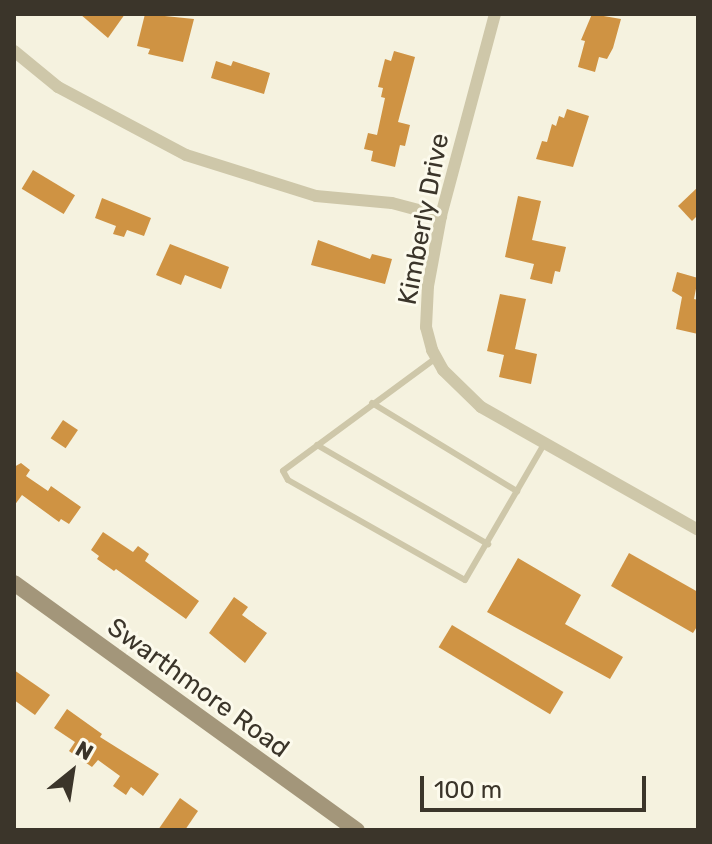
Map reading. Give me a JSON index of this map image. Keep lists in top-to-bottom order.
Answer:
{
  "streets": {
    "street": ["Kimberly Drive", "Swarthmore Road"]
  },
  "scale_bar": "100 m",
  "north": "top right"
}
